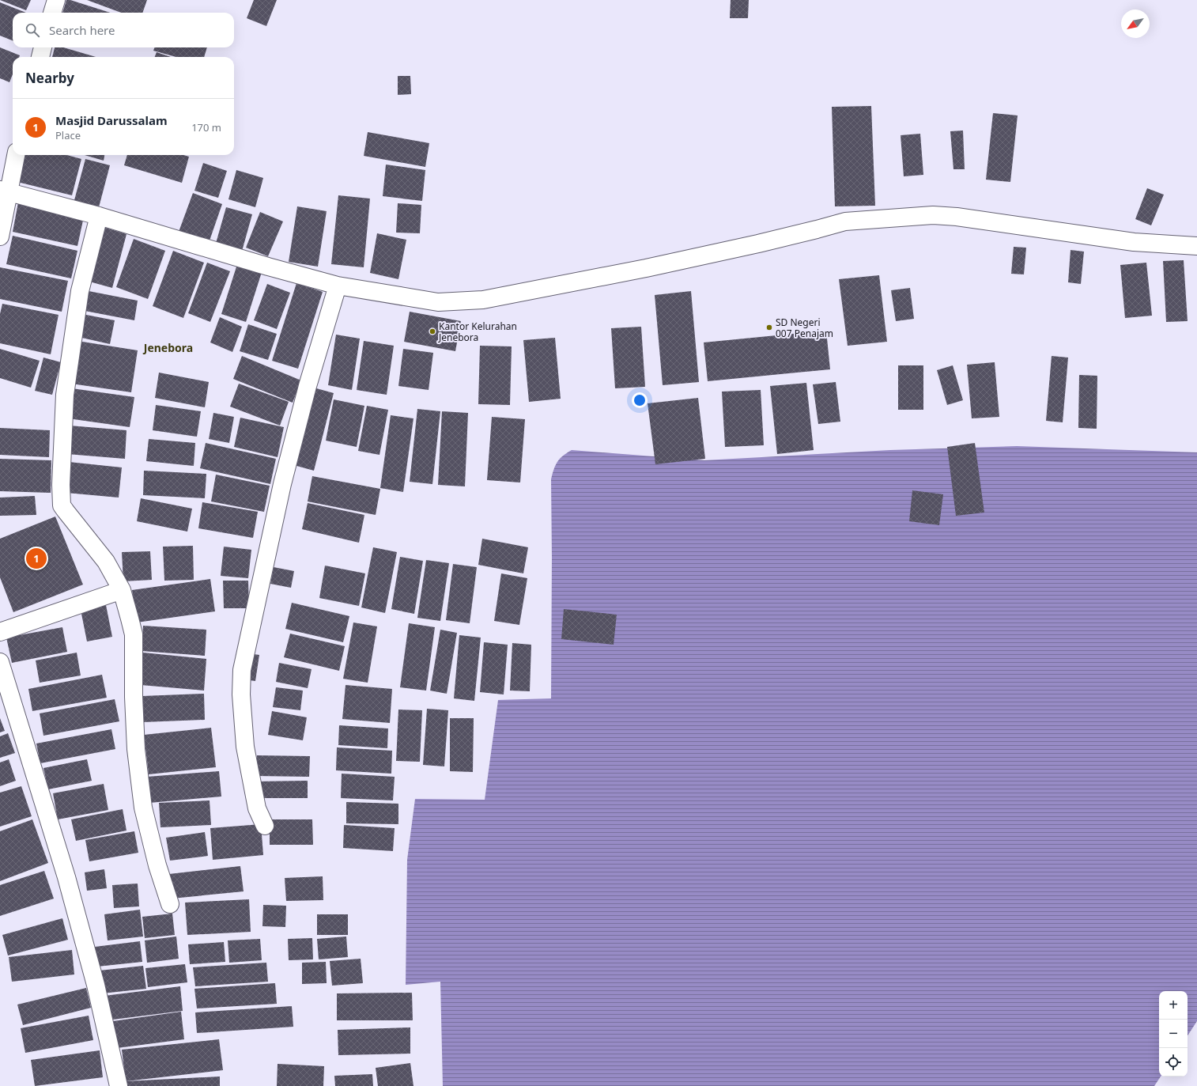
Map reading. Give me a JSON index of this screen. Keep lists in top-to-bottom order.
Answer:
{
  "districts": ["Jenebora"],
  "places": ["SD Negeri 007 Penajam", "Kantor Kelurahan Jenebora"],
  "north": "bottom left",
  "page": {
    "search": "Search here",
    "heading": "Nearby",
    "list": [
      {
        "mark": "1",
        "name": "Masjid Darussalam",
        "note": "Place",
        "value": "170 m"
      }
    ],
    "pins": "1",
    "map_buttons": ["+", "−"]
  }
}
